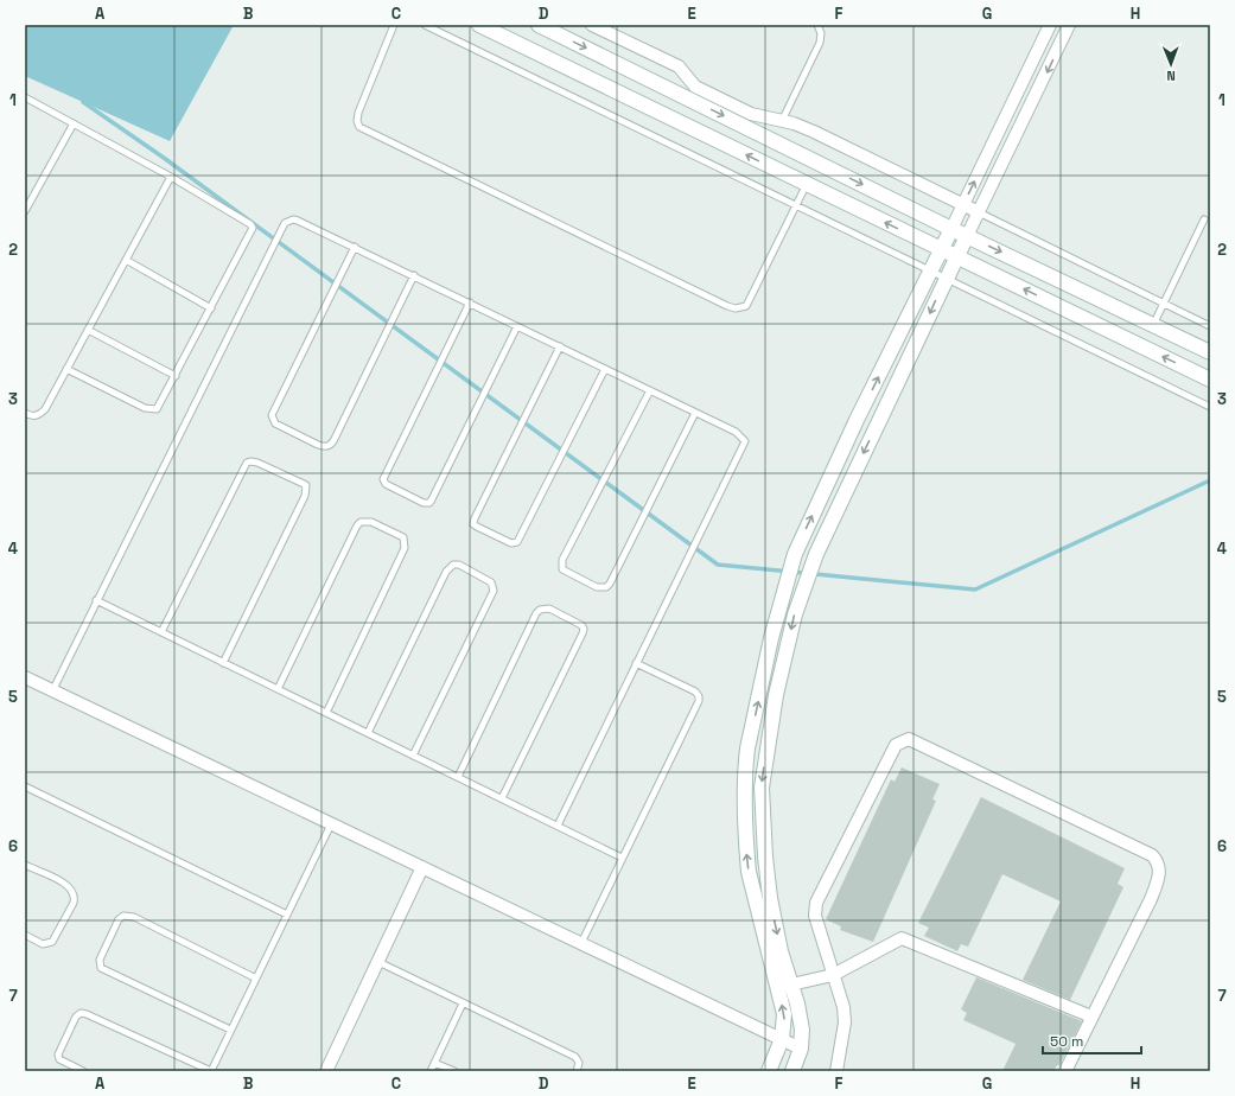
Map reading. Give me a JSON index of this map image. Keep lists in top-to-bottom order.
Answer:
{
  "scale_bar": "50 m",
  "north": "bottom",
  "grid": {
    "columns": [
      "A",
      "B",
      "C",
      "D",
      "E",
      "F",
      "G",
      "H"
    ],
    "rows": [
      "1",
      "2",
      "3",
      "4",
      "5",
      "6",
      "7"
    ]
  }
}
